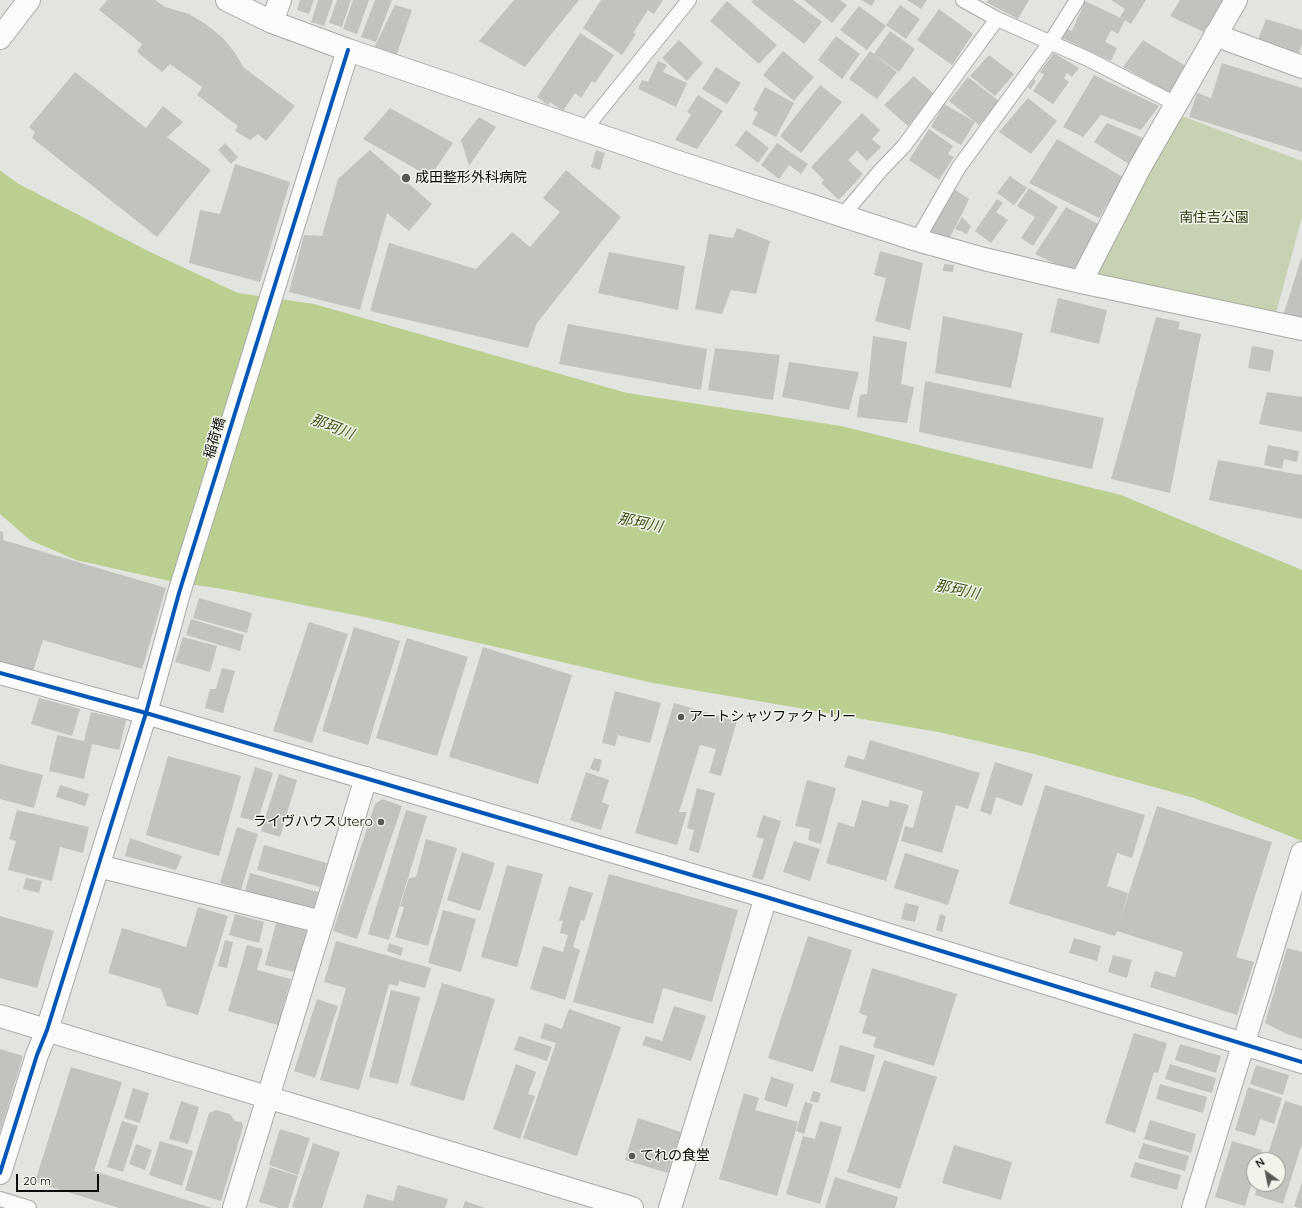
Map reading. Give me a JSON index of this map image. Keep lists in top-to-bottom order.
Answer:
{
  "streets": {
    "street": ["稲荷橋"]
  },
  "water": ["那珂川"],
  "parks": ["南住吉公園"],
  "places": [
    "成田整形外科病院",
    "アートシャツファクトリー",
    "ライヴハウスUtero",
    "てれの食堂"
  ],
  "scale_bar": "20 m",
  "north": "top left"
}
